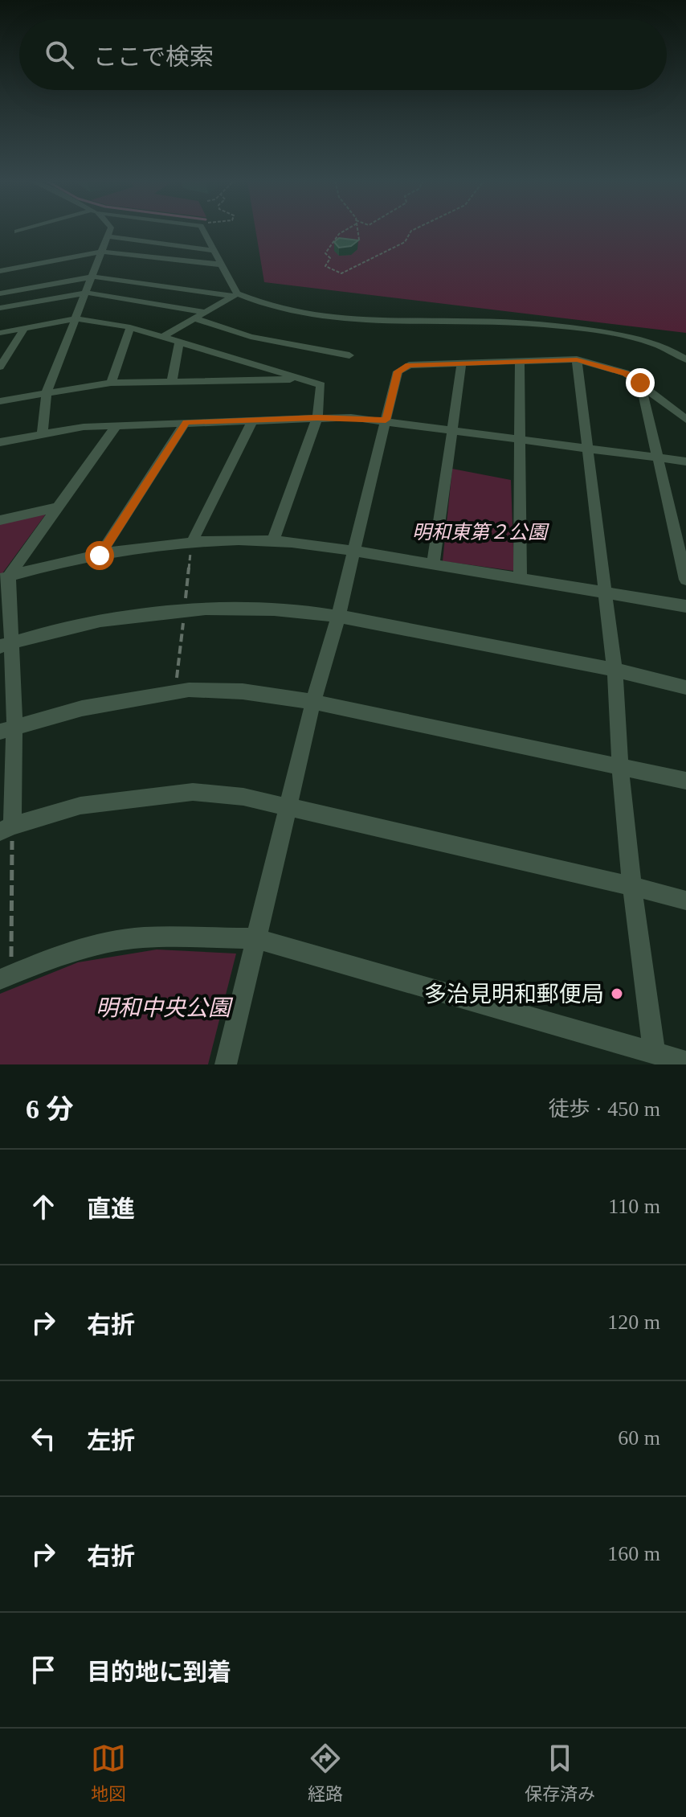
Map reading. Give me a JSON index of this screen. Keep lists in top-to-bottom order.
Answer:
{
  "parks": ["明和東第２公園", "明和中央公園"],
  "places": ["多治見明和郵便局"],
  "page": {
    "search": "ここで検索",
    "heading": ["6 分", "徒歩 · 450 m"],
    "list": [
      ["直進", "110 m"],
      ["右折", "120 m"],
      ["左折", "60 m"],
      ["右折", "160 m"],
      "目的地に到着"
    ],
    "nav": ["地図", "経路", "保存済み"]
  }
}
